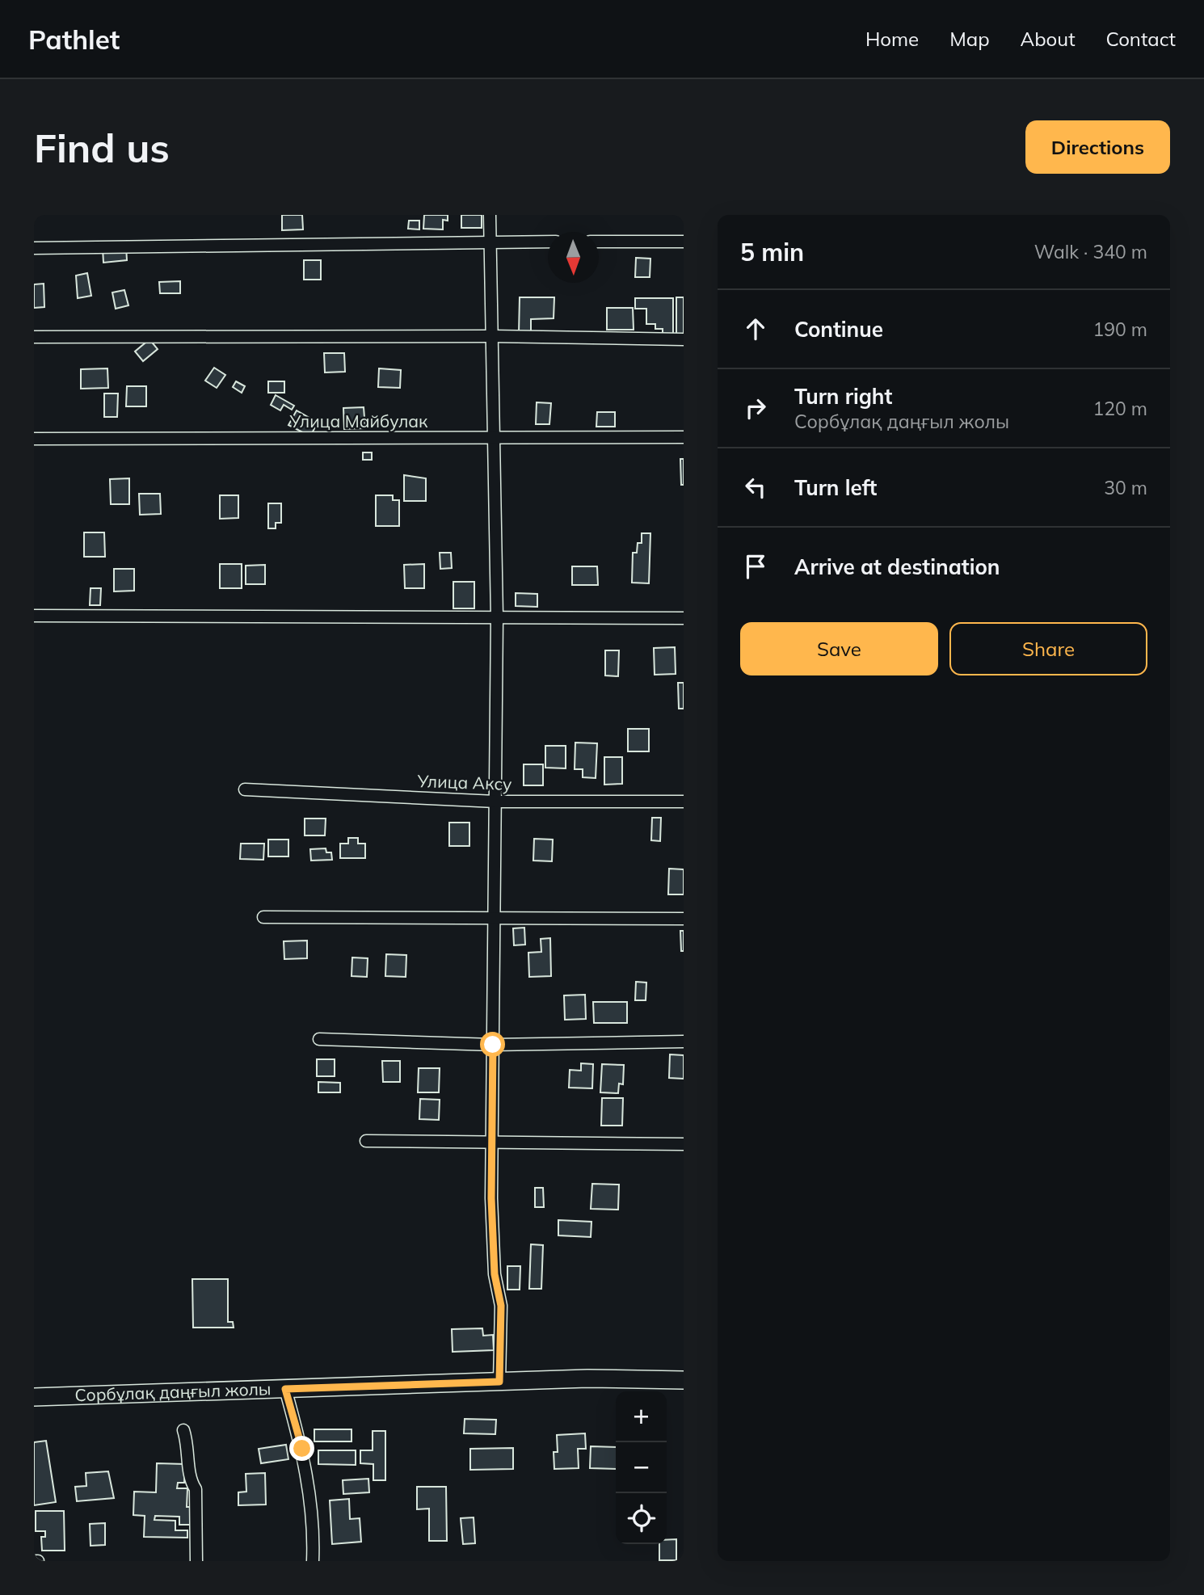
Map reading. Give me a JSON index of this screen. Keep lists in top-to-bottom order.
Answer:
{
  "streets": {
    "main road": ["Сорбұлақ даңғыл жолы"],
    "street": ["Улица Майбулак", "Улица Аксу"]
  },
  "north": "bottom",
  "page": {
    "header": "Pathlet",
    "nav": [
      "Home",
      "Map",
      "About",
      "Contact"
    ],
    "buttons": [
      "Directions",
      ["Save", "Share"]
    ],
    "title": "Find us",
    "heading": ["5 min", "Walk · 340 m"],
    "list": [
      ["Continue", "190 m"],
      ["Turn right", "Сорбұлақ даңғыл жолы", "120 m"],
      ["Turn left", "30 m"],
      "Arrive at destination"
    ],
    "map_buttons": ["+", "−"]
  }
}
